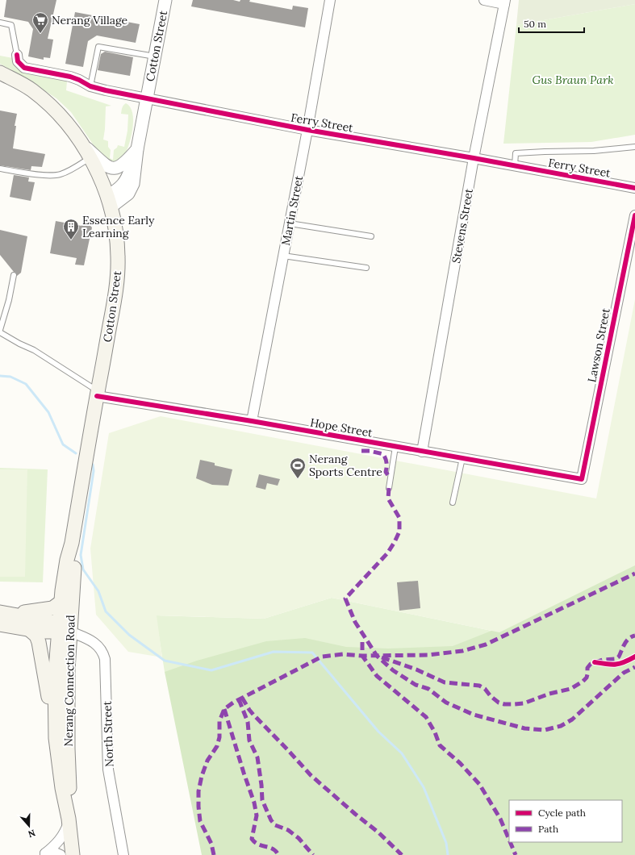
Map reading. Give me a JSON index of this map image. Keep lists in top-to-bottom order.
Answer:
{
  "streets": {
    "main road": ["Cotton Street", "Nerang Connection Road", "North Street"],
    "street": [
      "Ferry Street",
      "Martin Street",
      "Stevens Street",
      "Lawson Street",
      "Hope Street"
    ]
  },
  "crossings": [
    ["Cotton Street", "Ferry Street"],
    ["Cotton Street", "Hope Street"],
    ["Cotton Street", "Nerang Connection Road"],
    ["Ferry Street", "Martin Street"],
    ["Ferry Street", "Stevens Street"],
    ["Martin Street", "Hope Street"],
    ["Stevens Street", "Hope Street"],
    ["Lawson Street", "Hope Street"],
    ["Hope Street", "Nerang Connection Road"],
    ["Nerang Connection Road", "North Street"]
  ],
  "parks": ["Gus Braun Park"],
  "places": {
    "supermarket": ["Nerang Village"],
    "building": ["Essence Early Learning"],
    "sports": ["Nerang Sports Centre"]
  },
  "legend": ["Cycle path", "Path"],
  "scale_bar": "50 m",
  "north": "bottom"
}
